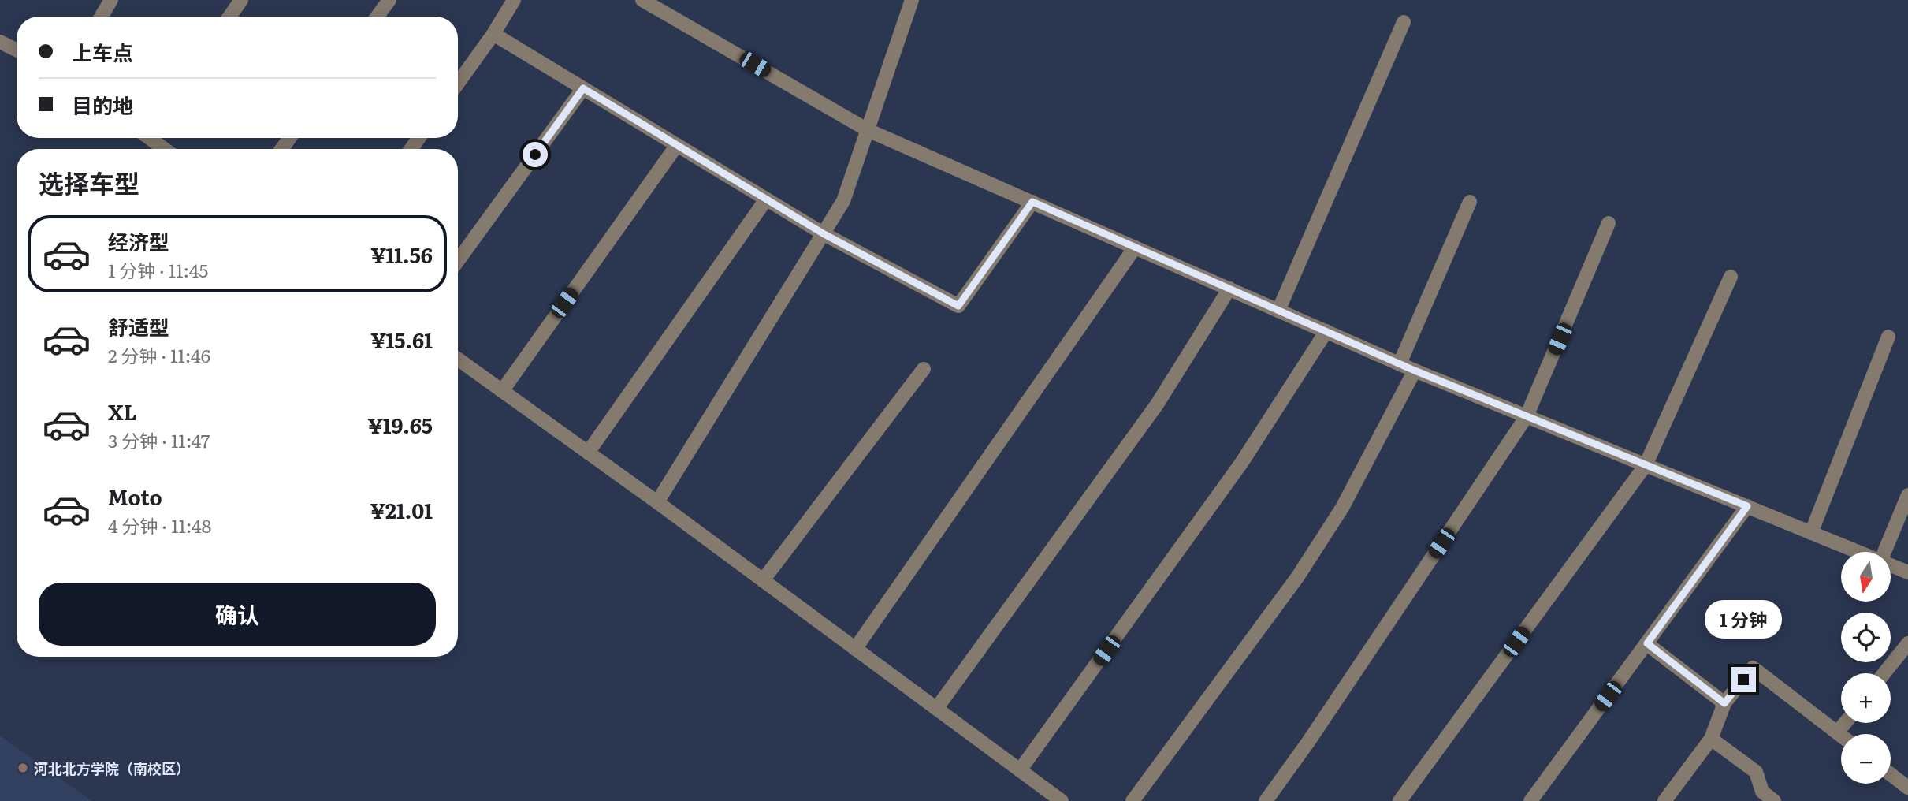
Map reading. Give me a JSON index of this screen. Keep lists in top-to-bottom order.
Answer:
{
  "places": ["河北北方学院（南校区）"],
  "north": "bottom",
  "page": {
    "banner": ["上车点", "目的地"],
    "heading": "选择车型",
    "list": [
      {
        "name": "经济型",
        "note": "1 分钟 · 11:45",
        "value": "¥11.56"
      },
      {
        "name": "舒适型",
        "note": "2 分钟 · 11:46",
        "value": "¥15.61"
      },
      {
        "name": "XL",
        "note": "3 分钟 · 11:47",
        "value": "¥19.65"
      },
      {
        "name": "Moto",
        "note": "4 分钟 · 11:48",
        "value": "¥21.01"
      }
    ],
    "map_buttons": ["+", "−"],
    "buttons": "确认",
    "bubble": "1 分钟"
  }
}
